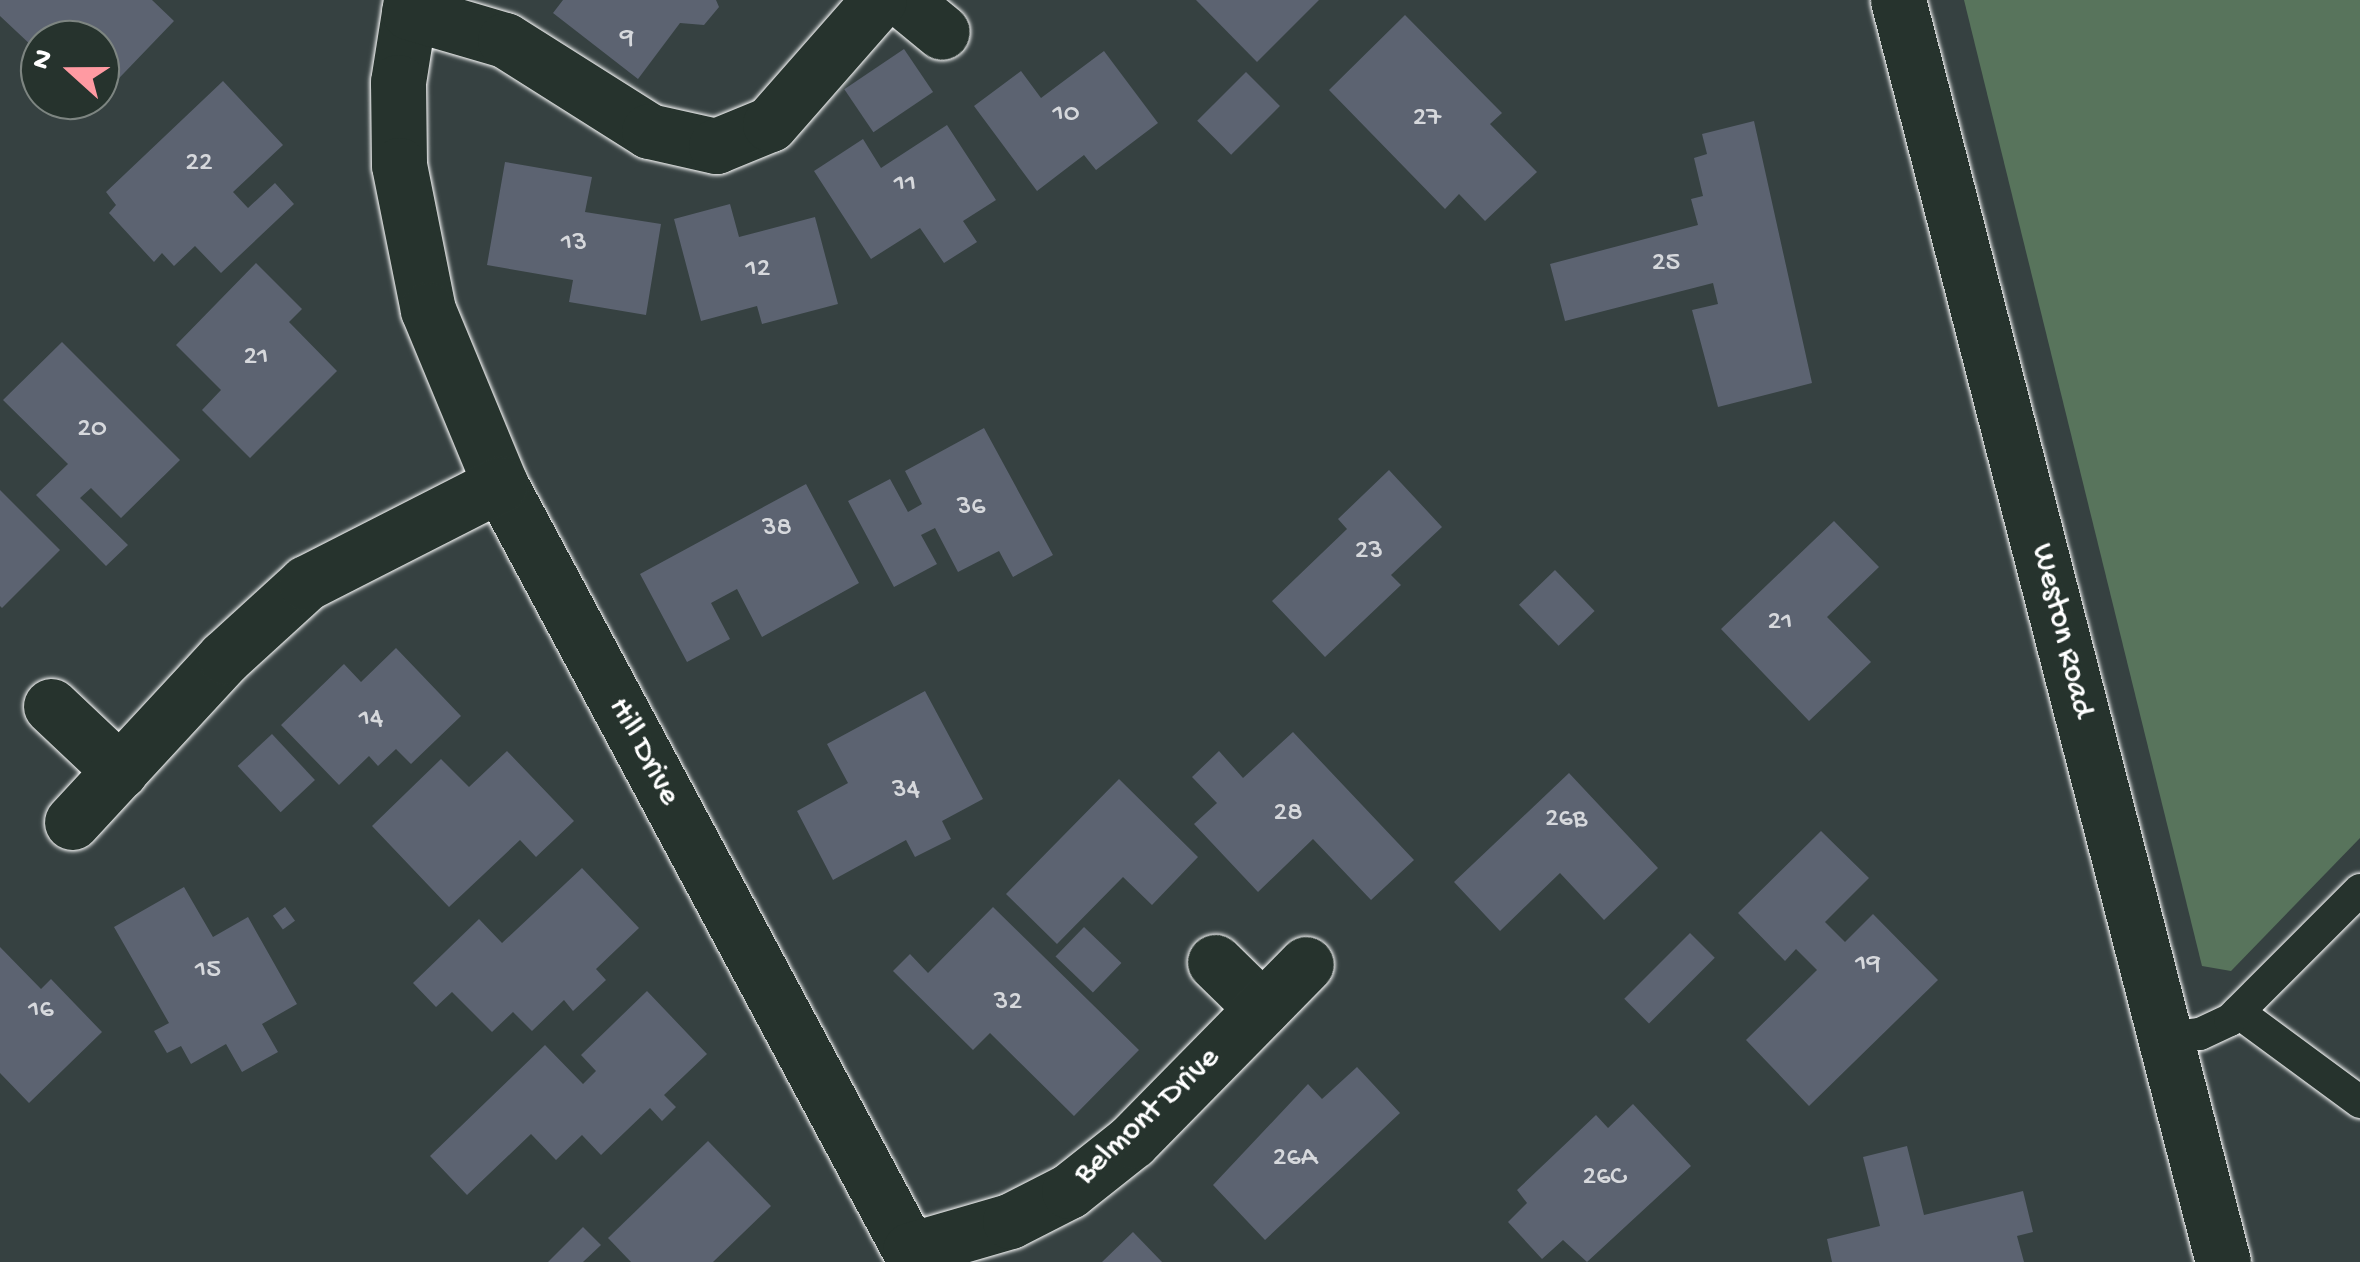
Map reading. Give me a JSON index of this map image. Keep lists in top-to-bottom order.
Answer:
{
  "streets": {
    "street": ["Weston Road", "Hill Drive", "Belmont Drive"]
  },
  "crossings": [
    ["Hill Drive", "Belmont Drive"]
  ],
  "house_numbers": [
    "9",
    "10",
    "27",
    "22",
    "11",
    "13",
    "25",
    "12",
    "21",
    "20",
    "36",
    "38",
    "23",
    "21",
    "14",
    "34",
    "28",
    "26B",
    "19",
    "15",
    "32",
    "16",
    "26A",
    "26C"
  ],
  "north": "left"
}
